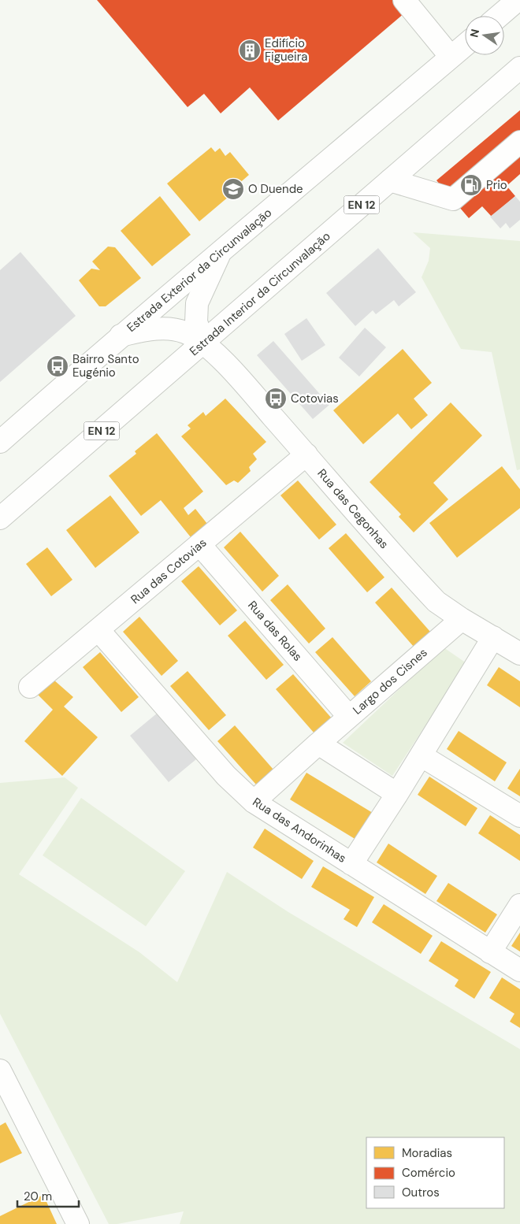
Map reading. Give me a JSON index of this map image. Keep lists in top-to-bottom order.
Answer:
{
  "streets": {
    "street": [
      "EN 12",
      "Estrada Exterior da Circunvalação",
      "Estrada Interior da Circunvalação",
      "Rua das Cegonhas",
      "Rua das Cotovias",
      "Rua das Rolas",
      "Largo dos Cisnes",
      "Rua das Andorinhas"
    ]
  },
  "crossings": [
    ["Estrada Interior da Circunvalação", "Rua das Cegonhas"],
    ["Rua das Cegonhas", "Rua das Cotovias"],
    ["Rua das Cegonhas", "Largo dos Cisnes"],
    ["Rua das Cotovias", "Rua das Rolas"],
    ["Rua das Cotovias", "Rua das Andorinhas"],
    ["Rua das Rolas", "Largo dos Cisnes"],
    ["Largo dos Cisnes", "Rua das Andorinhas"]
  ],
  "places": {
    "building": ["Edifício Figueira"],
    "fuel station": ["Prio"],
    "school or university": ["O Duende"],
    "bus stop": ["Bairro Santo Eugénio", "Cotovias"]
  },
  "legend": ["Moradias", "Comércio", "Outros"],
  "scale_bar": "20 m",
  "north": "left"
}
